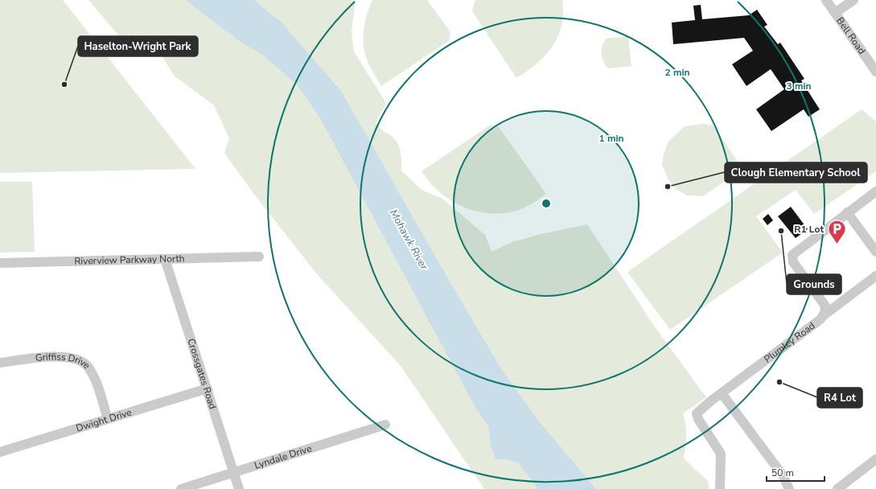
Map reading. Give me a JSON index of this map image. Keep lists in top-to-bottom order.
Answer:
{
  "streets": {
    "street": [
      "Bell Road",
      "Riverview Parkway North",
      "Plumley Road",
      "Griffiss Drive",
      "Crossgates Road",
      "Dwight Drive",
      "Lyndale Drive"
    ]
  },
  "crossings": [
    ["Riverview Parkway North", "Crossgates Road"],
    ["Griffiss Drive", "Dwight Drive"],
    ["Crossgates Road", "Dwight Drive"],
    ["Crossgates Road", "Lyndale Drive"]
  ],
  "water": ["Mohawk River"],
  "places": {
    "other": [
      "Haselton-Wright Park",
      "Clough Elementary School",
      "Grounds",
      "R4 Lot"
    ],
    "parking": ["R1 Lot"]
  },
  "scale_bar": "50 m",
  "rings": ["2 min", "3 min", "1 min"]
}
